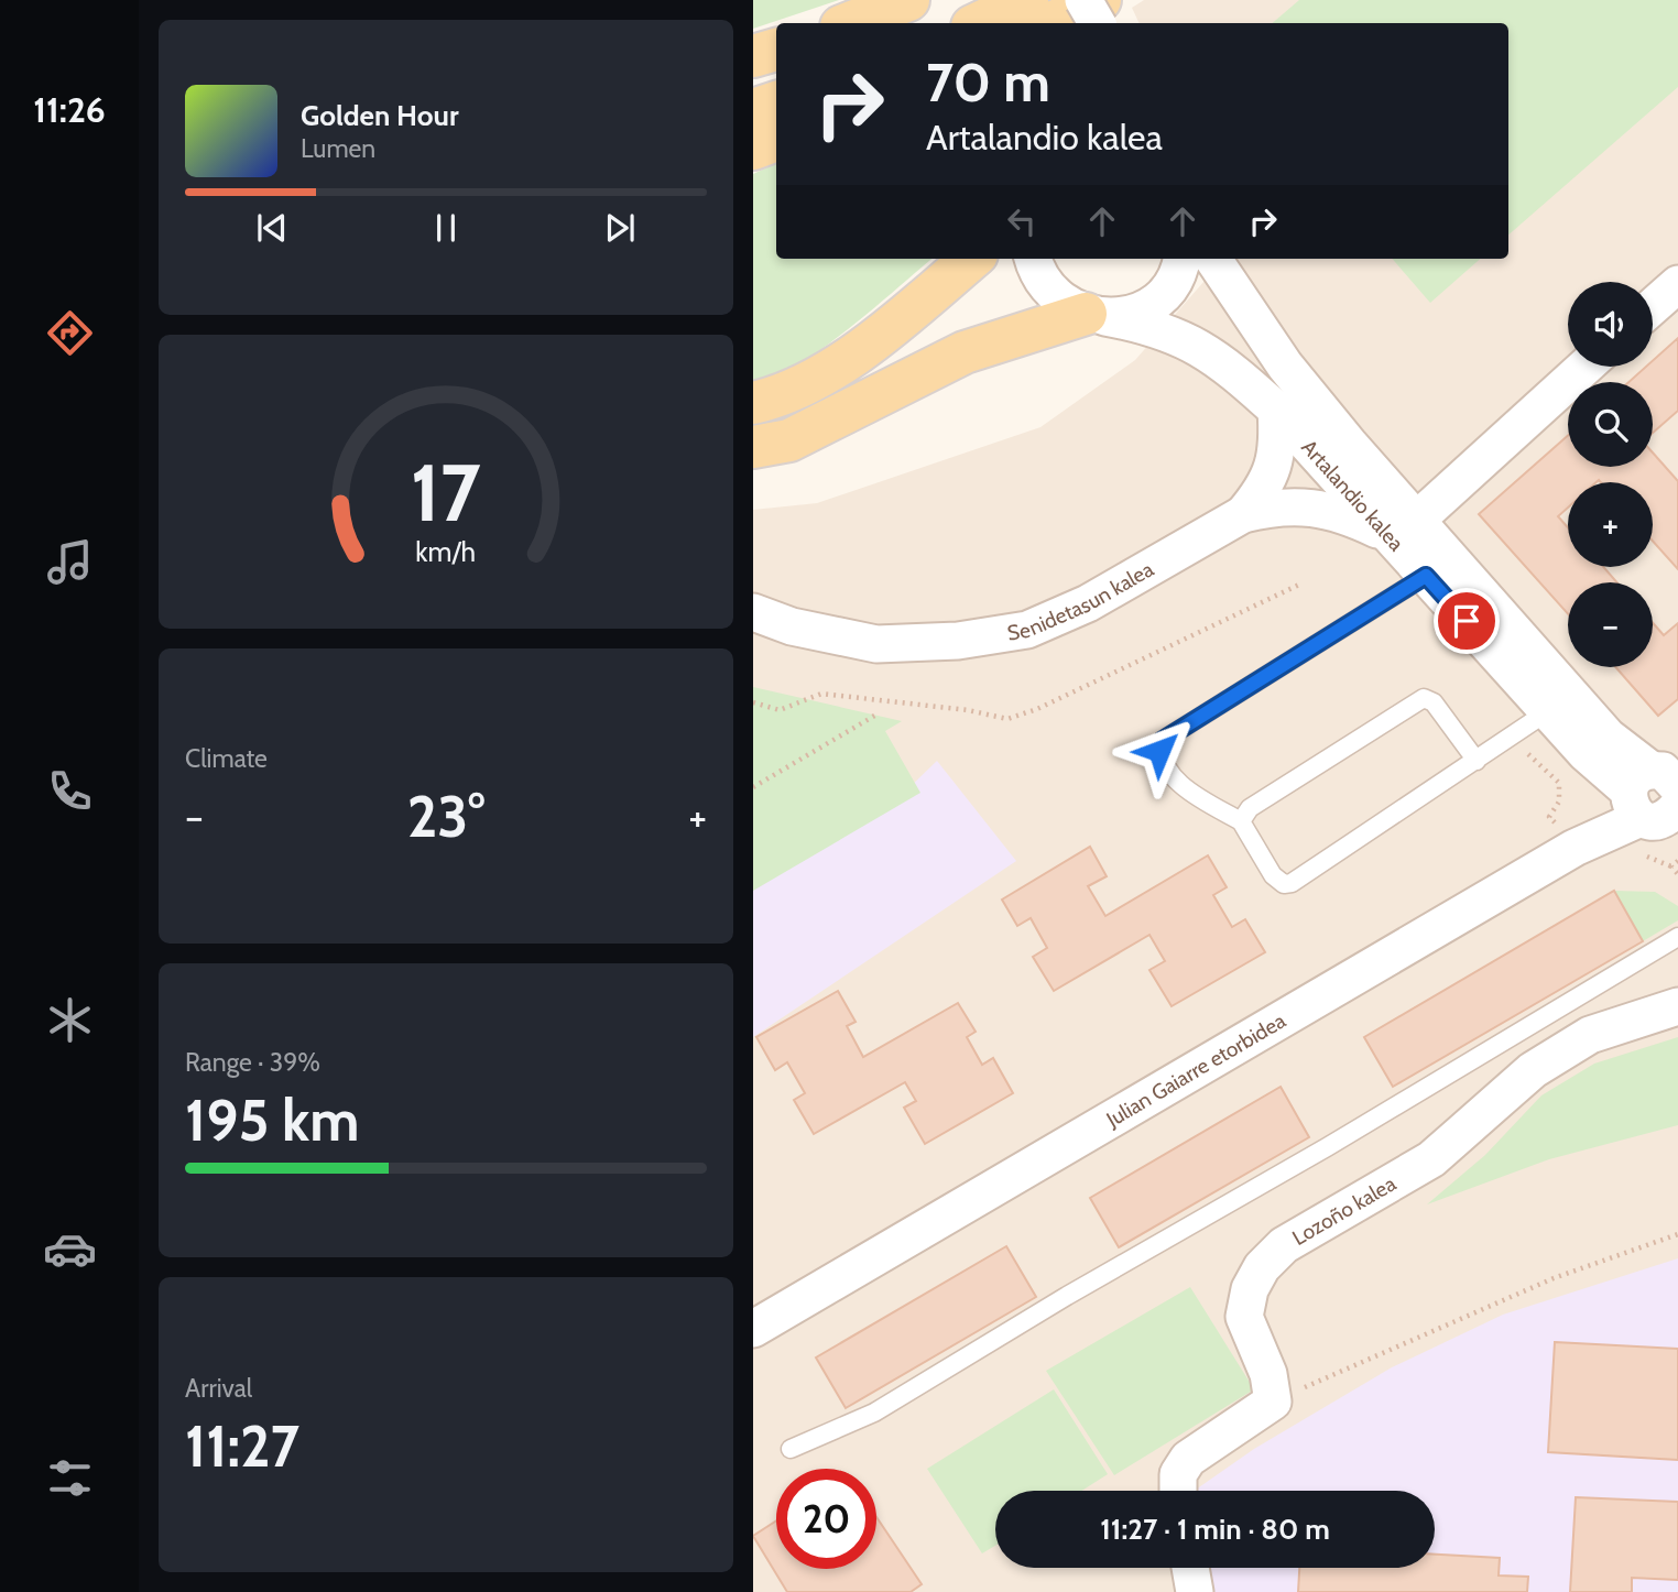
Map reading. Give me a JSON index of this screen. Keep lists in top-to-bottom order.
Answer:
{
  "streets": {
    "street": [
      "Artalandio kalea",
      "Senidetasun kalea",
      "Julian Gaiarre etorbidea",
      "Lozoño kalea"
    ]
  },
  "crossings": [
    ["Artalandio kalea", "Senidetasun kalea"],
    ["Artalandio kalea", "Julian Gaiarre etorbidea"]
  ],
  "page": {
    "tabs": "11:26",
    "turn": ["70 m", "Artalandio kalea"],
    "song": ["Golden Hour", "Lumen"],
    "map_buttons": ["+", "−"],
    "tile": [
      "Climate",
      ["Range · 39%", "195 km"],
      ["Arrival", "11:27"]
    ],
    "heat": ["−", "23°", "+"],
    "limit": "20",
    "trip": "11:27 · 1 min · 80 m",
    "gauge": ["17", "km/h"]
  }
}
